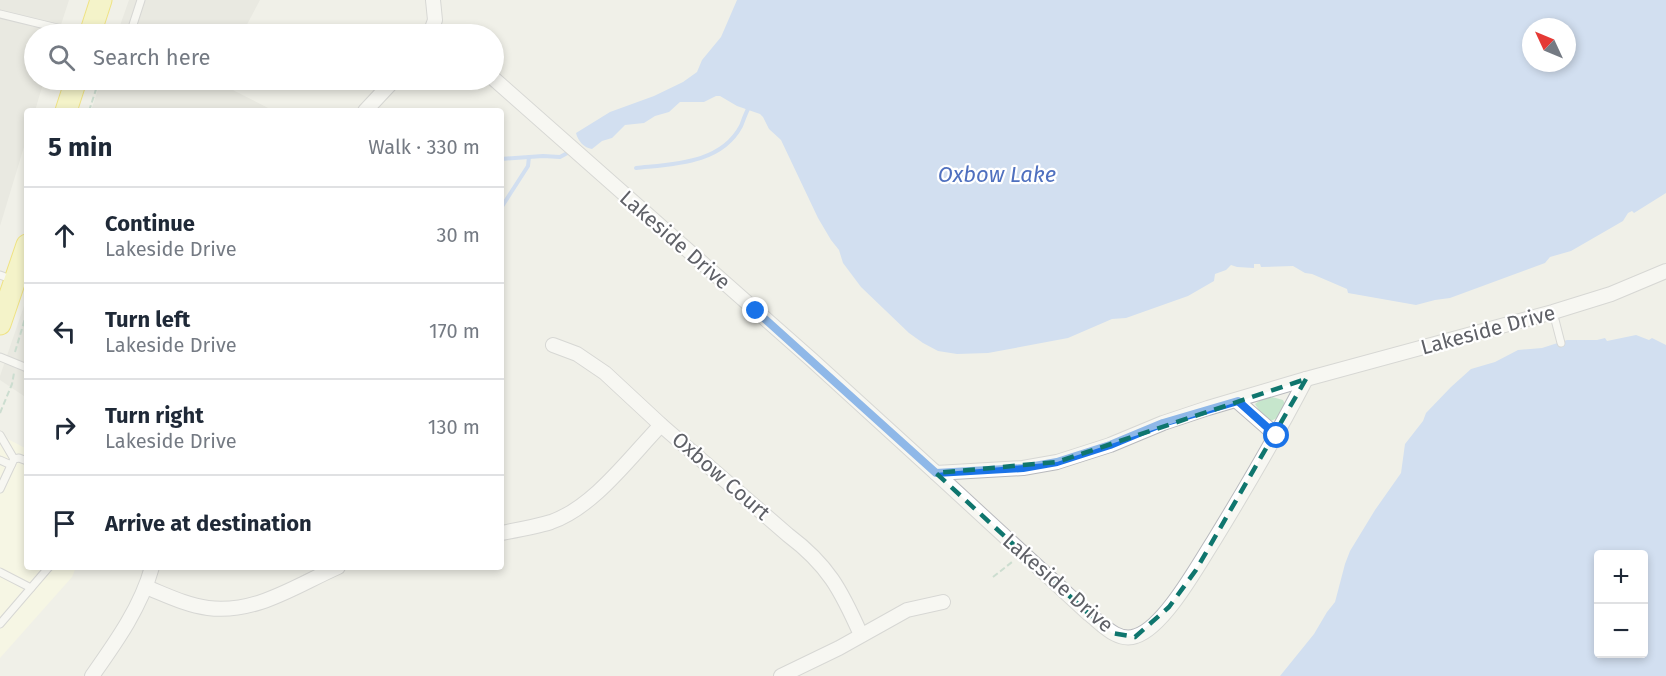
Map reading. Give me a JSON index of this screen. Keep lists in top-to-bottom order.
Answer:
{
  "streets": {
    "street": ["Lakeside Drive", "Oxbow Court"]
  },
  "water": ["Oxbow Lake"],
  "north": "top left",
  "page": {
    "search": "Search here",
    "heading": ["5 min", "Walk · 330 m"],
    "list": [
      ["Continue", "Lakeside Drive", "30 m"],
      ["Turn left", "Lakeside Drive", "170 m"],
      ["Turn right", "Lakeside Drive", "130 m"],
      "Arrive at destination"
    ],
    "map_buttons": ["+", "−"]
  }
}
